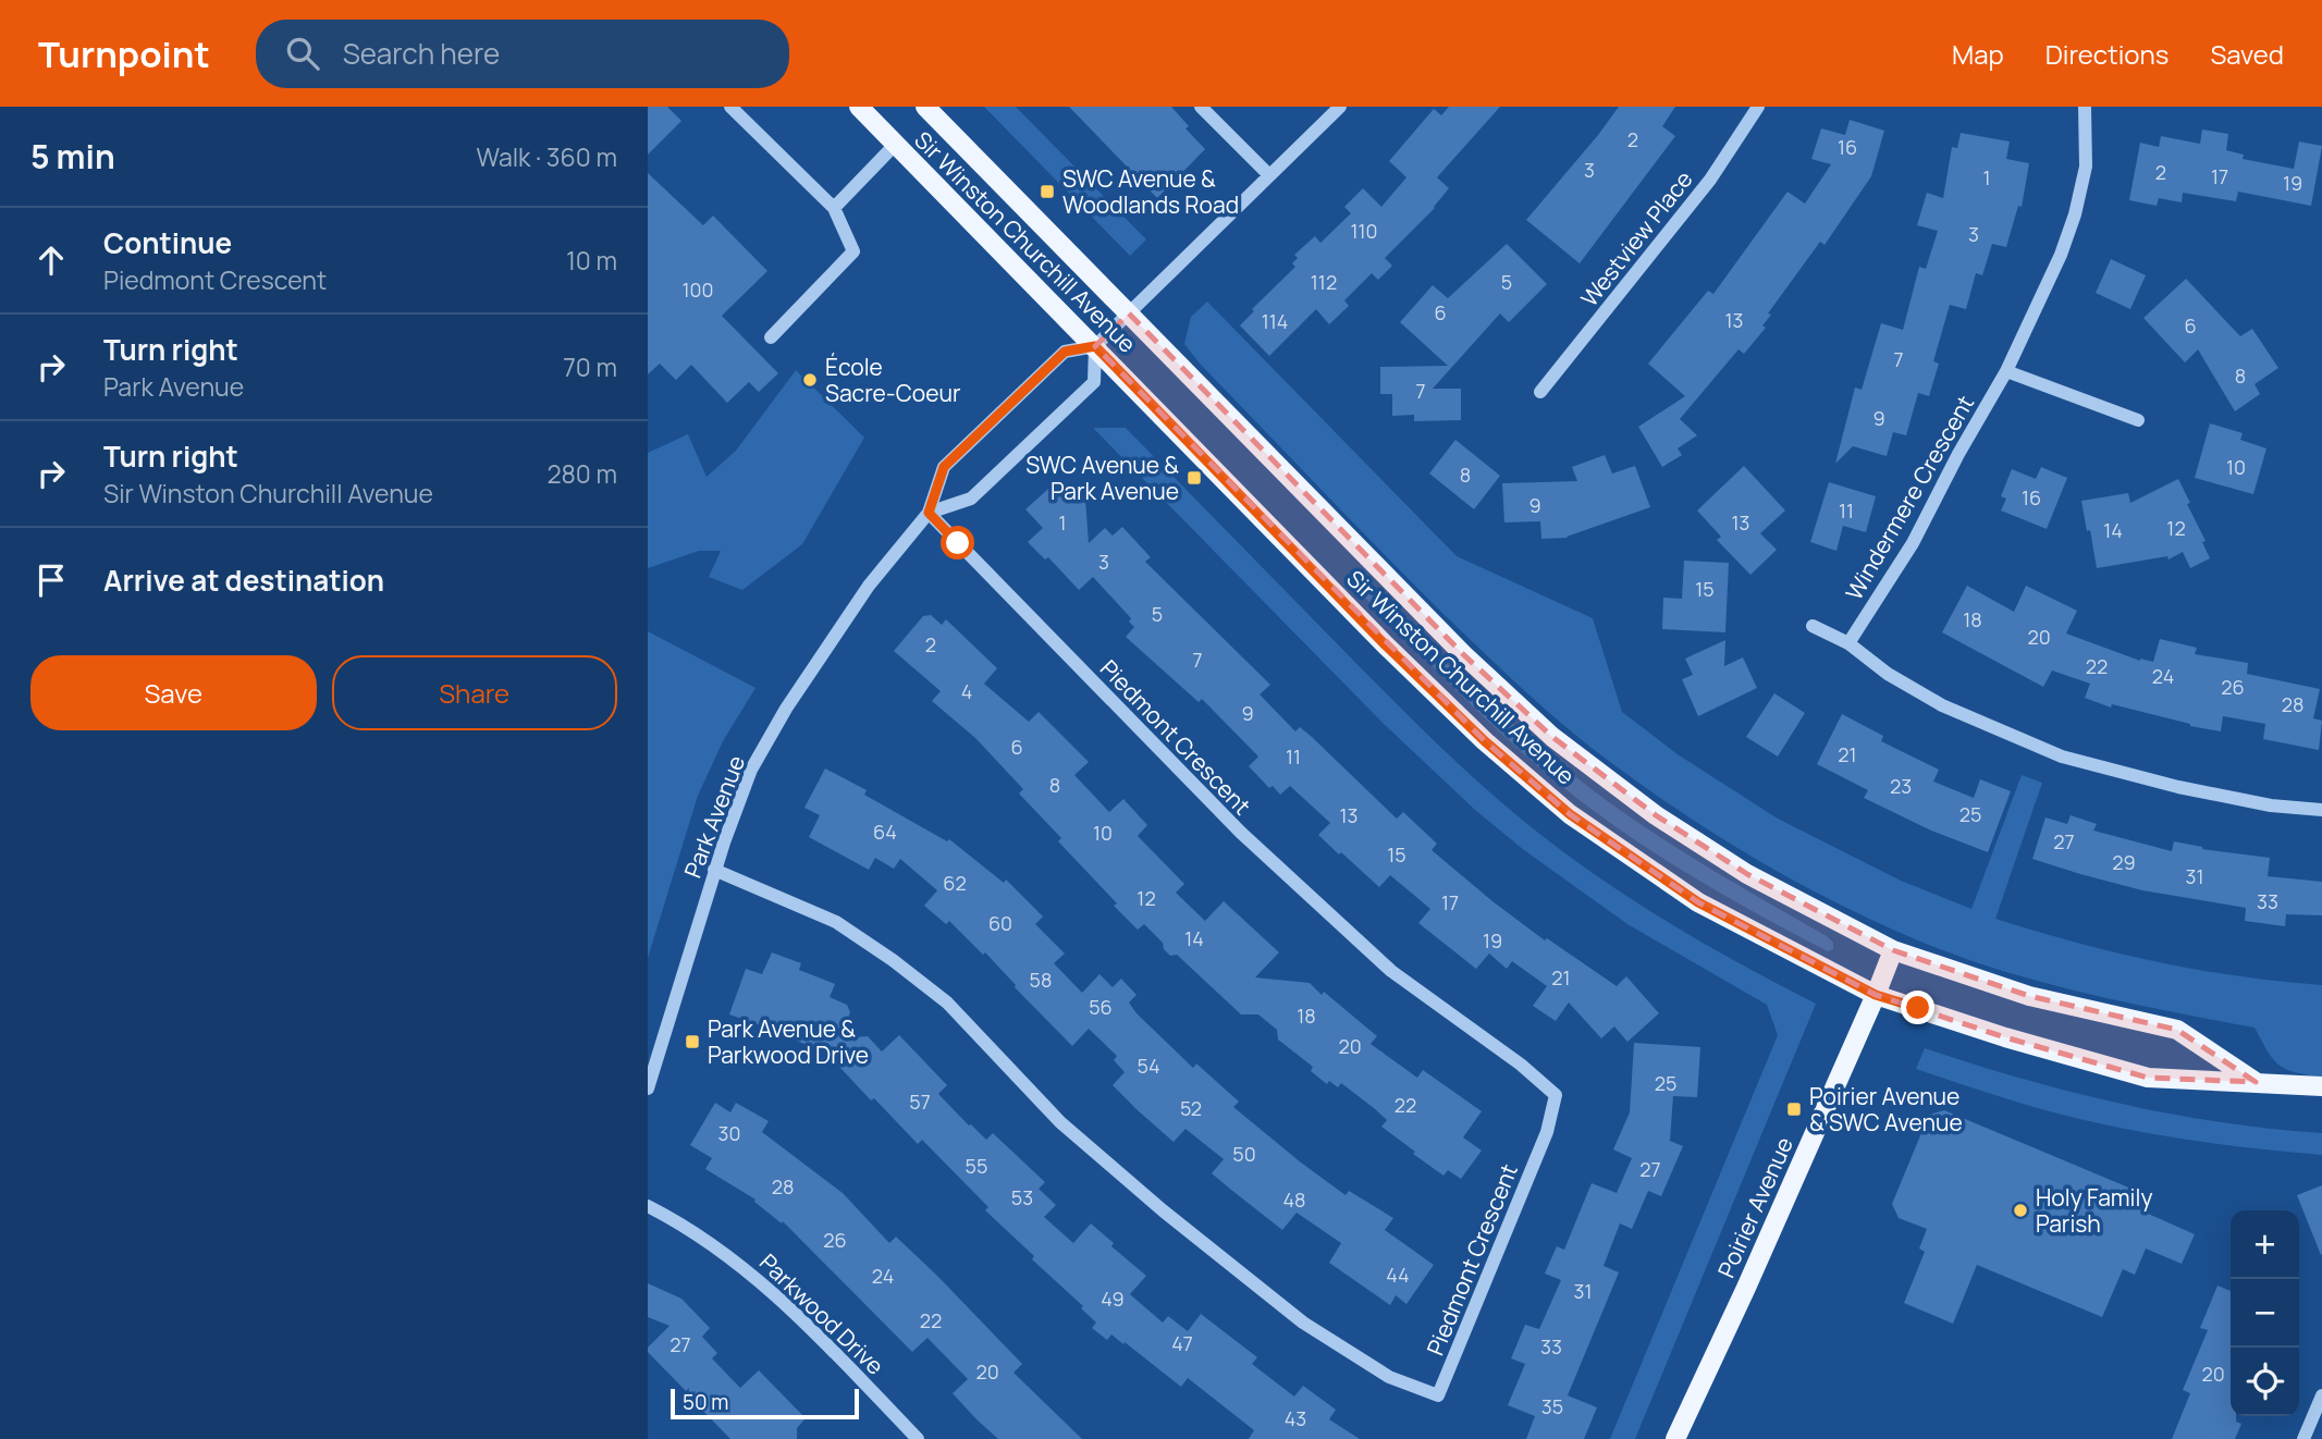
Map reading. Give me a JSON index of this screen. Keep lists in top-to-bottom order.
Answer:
{
  "streets": {
    "main road": ["Sir Winston Churchill Avenue", "Poirier Avenue"],
    "street": [
      "Westview Place",
      "Windermere Crescent",
      "Piedmont Crescent",
      "Park Avenue",
      "Parkwood Drive"
    ]
  },
  "crossings": [
    ["Sir Winston Churchill Avenue", "Park Avenue"],
    ["Sir Winston Churchill Avenue", "Poirier Avenue"],
    ["Piedmont Crescent", "Park Avenue"]
  ],
  "places": {
    "transit": [
      "SWC Avenue & Woodlands Road",
      "SWC Avenue & Park Avenue",
      "Park Avenue & Parkwood Drive",
      "Poirier Avenue & SWC Avenue"
    ],
    "other": ["École Sacre-Coeur", "Holy Family Parish"]
  },
  "house_numbers": [
    "2",
    "16",
    "3",
    "2",
    "17",
    "1",
    "19",
    "110",
    "3",
    "112",
    "5",
    "100",
    "6",
    "13",
    "114",
    "6",
    "7",
    "8",
    "7",
    "9",
    "10",
    "8",
    "16",
    "9",
    "11",
    "1",
    "13",
    "12",
    "14",
    "3",
    "15",
    "5",
    "18",
    "20",
    "2",
    "7",
    "22",
    "24",
    "26",
    "4",
    "28",
    "9",
    "6",
    "21",
    "11",
    "8",
    "23",
    "25",
    "13",
    "64",
    "10",
    "27",
    "15",
    "29",
    "31",
    "62",
    "12",
    "33",
    "17",
    "60",
    "14",
    "19",
    "21",
    "58",
    "56",
    "18",
    "20",
    "54",
    "25",
    "57",
    "22",
    "52",
    "30",
    "50",
    "55",
    "27",
    "28",
    "53",
    "48",
    "26",
    "44",
    "24",
    "31",
    "49",
    "22",
    "47",
    "27",
    "33",
    "20",
    "20",
    "35",
    "43"
  ],
  "scale_bar": "50 m",
  "page": {
    "header": "Turnpoint",
    "search": "Search here",
    "nav": ["Map", "Directions", "Saved"],
    "heading": ["5 min", "Walk · 360 m"],
    "list": [
      ["Continue", "Piedmont Crescent", "10 m"],
      ["Turn right", "Park Avenue", "70 m"],
      ["Turn right", "Sir Winston Churchill Avenue", "280 m"],
      "Arrive at destination"
    ],
    "buttons": ["Save", "Share"],
    "map_buttons": ["+", "−"],
    "scale": "50 m"
  }
}
